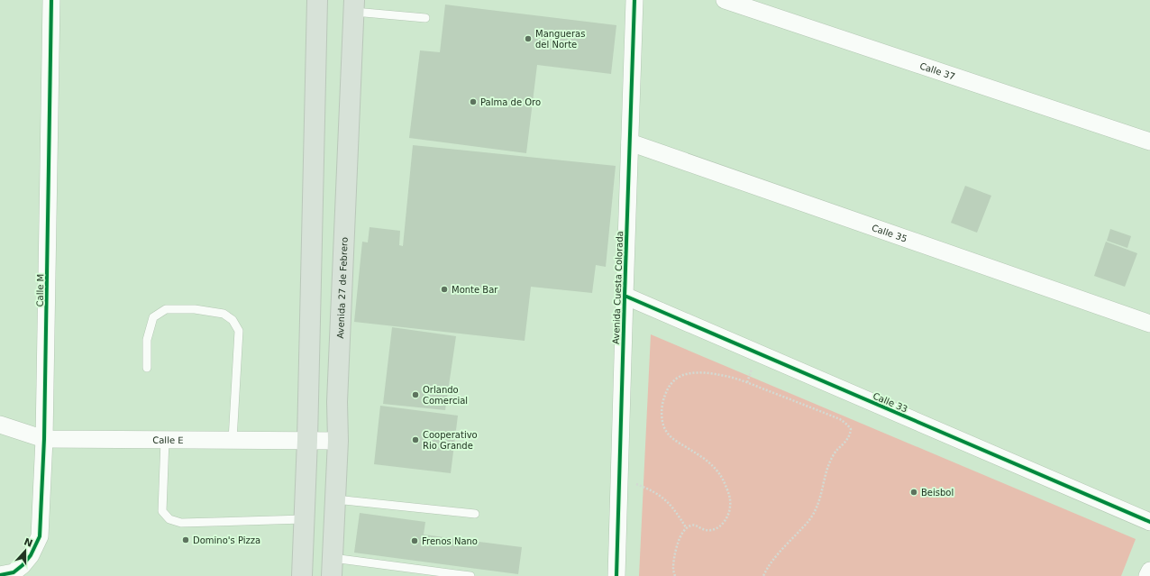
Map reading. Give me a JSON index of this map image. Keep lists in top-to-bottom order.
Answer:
{
  "streets": {
    "main road": ["Avenida 27 de Febrero"],
    "street": [
      "Calle 37",
      "Calle 35",
      "Avenida Cuesta Colorada",
      "Calle M",
      "Calle 33",
      "Calle E"
    ]
  },
  "crossings": [
    ["Calle 35", "Avenida Cuesta Colorada"],
    ["Avenida Cuesta Colorada", "Calle 33"],
    ["Avenida 27 de Febrero", "Calle E"],
    ["Calle M", "Calle E"]
  ],
  "places": [
    "Mangueras del Norte",
    "Palma de Oro",
    "Monte Bar",
    "Orlando Comercial",
    "Cooperativo Rio Grande",
    "Beisbol",
    "Domino's Pizza",
    "Frenos Nano"
  ],
  "north": "top"
}
